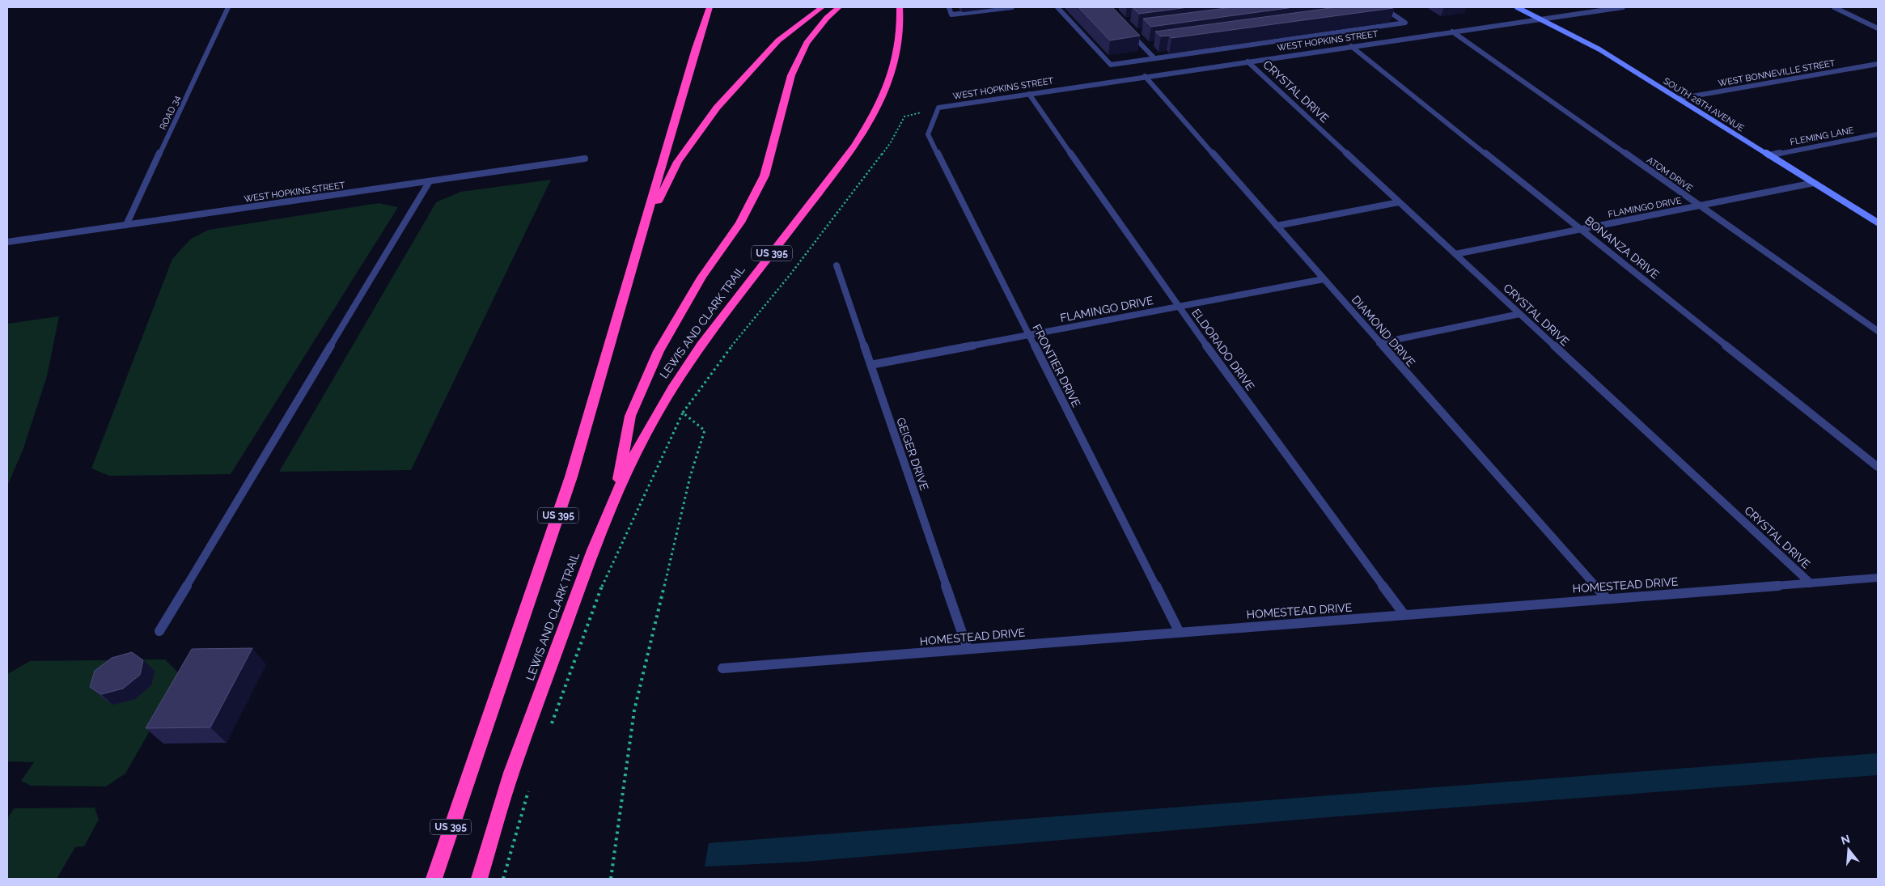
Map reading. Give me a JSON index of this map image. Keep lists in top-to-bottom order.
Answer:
{
  "streets": {
    "highway": ["US 395", "LEWIS AND CLARK TRAIL"],
    "main road": ["SOUTH 28TH AVENUE"],
    "street": [
      "WEST HOPKINS STREET",
      "WEST BONNEVILLE STREET",
      "CRYSTAL DRIVE",
      "ROAD 34",
      "FLEMING LANE",
      "ATOM DRIVE",
      "FLAMINGO DRIVE",
      "BONANZA DRIVE",
      "DIAMOND DRIVE",
      "ELDORADO DRIVE",
      "FRONTIER DRIVE",
      "GEIGER DRIVE",
      "HOMESTEAD DRIVE"
    ]
  },
  "crossings": [
    ["WEST HOPKINS STREET", "CRYSTAL DRIVE"],
    ["WEST HOPKINS STREET", "SOUTH 28TH AVENUE"],
    ["WEST HOPKINS STREET", "ROAD 34"],
    ["WEST HOPKINS STREET", "ATOM DRIVE"],
    ["WEST HOPKINS STREET", "BONANZA DRIVE"],
    ["WEST HOPKINS STREET", "DIAMOND DRIVE"],
    ["WEST HOPKINS STREET", "ELDORADO DRIVE"],
    ["WEST HOPKINS STREET", "FRONTIER DRIVE"],
    ["WEST BONNEVILLE STREET", "SOUTH 28TH AVENUE"],
    ["CRYSTAL DRIVE", "FLAMINGO DRIVE"],
    ["CRYSTAL DRIVE", "HOMESTEAD DRIVE"],
    ["SOUTH 28TH AVENUE", "FLEMING LANE"],
    ["SOUTH 28TH AVENUE", "FLAMINGO DRIVE"],
    ["ATOM DRIVE", "FLAMINGO DRIVE"],
    ["FLAMINGO DRIVE", "BONANZA DRIVE"],
    ["FLAMINGO DRIVE", "DIAMOND DRIVE"],
    ["FLAMINGO DRIVE", "ELDORADO DRIVE"],
    ["FLAMINGO DRIVE", "FRONTIER DRIVE"],
    ["FLAMINGO DRIVE", "GEIGER DRIVE"],
    ["DIAMOND DRIVE", "HOMESTEAD DRIVE"],
    ["ELDORADO DRIVE", "HOMESTEAD DRIVE"],
    ["FRONTIER DRIVE", "HOMESTEAD DRIVE"],
    ["GEIGER DRIVE", "HOMESTEAD DRIVE"]
  ],
  "north": "top"
}
